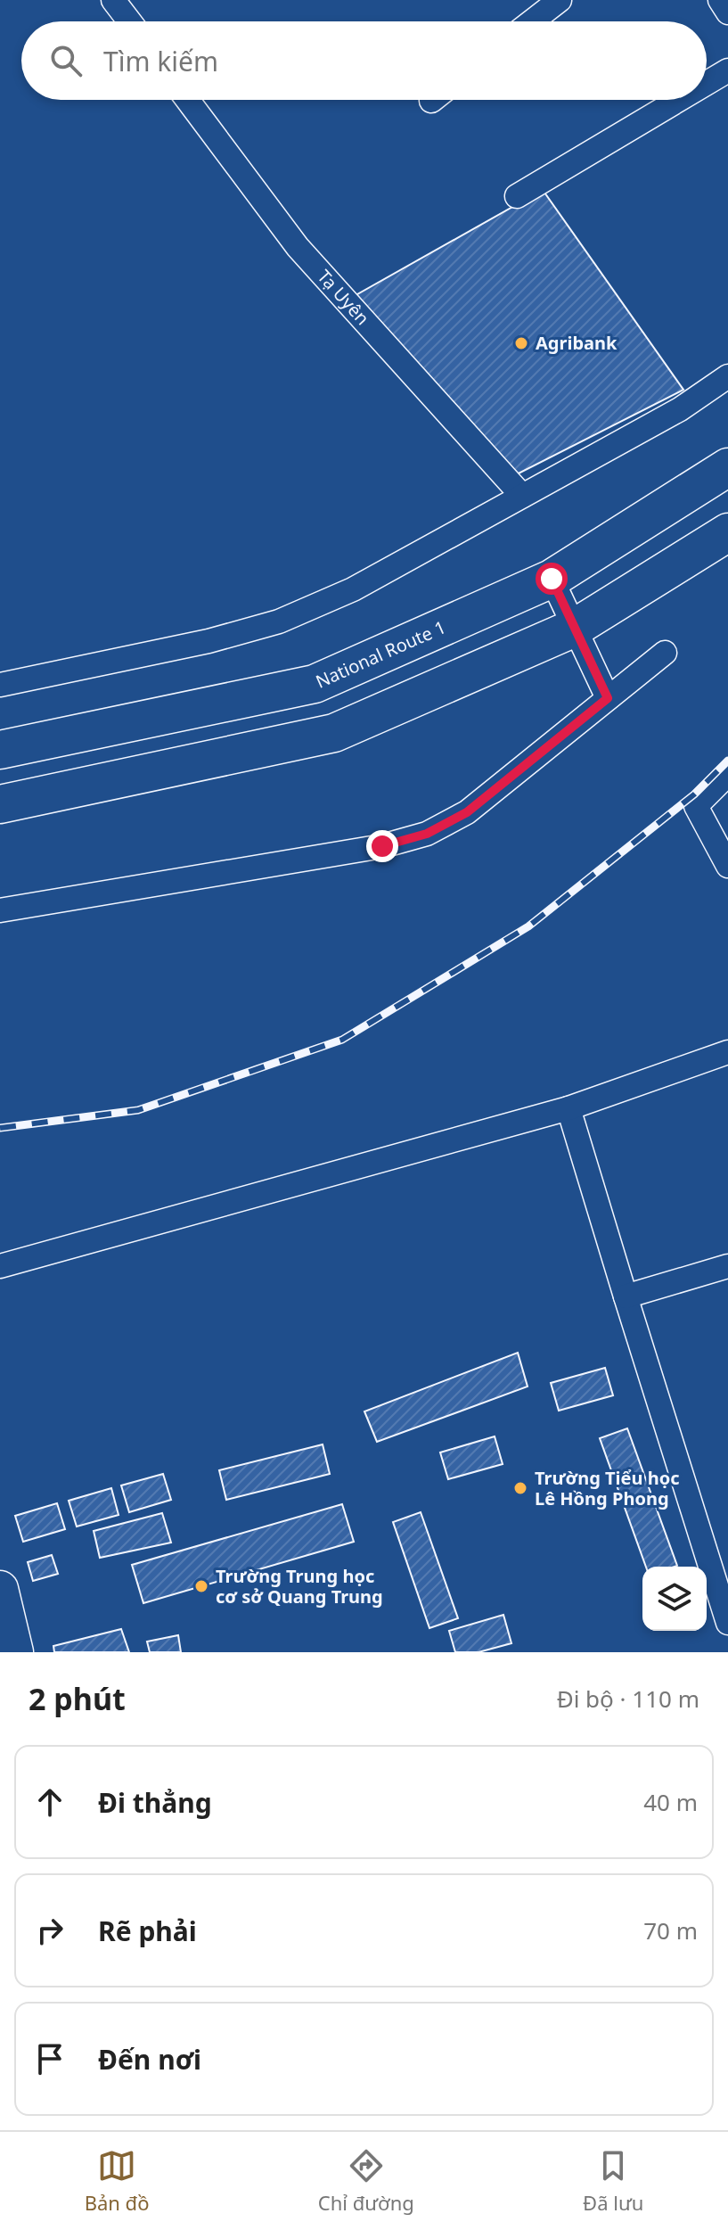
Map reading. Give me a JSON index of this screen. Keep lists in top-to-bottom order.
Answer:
{
  "streets": {
    "highway": ["National Route 1"],
    "street": ["Tạ Uyên"]
  },
  "places": ["Agribank", "Trường Tiểu học Lê Hồng Phong", "Trường Trung học cơ sở Quang Trung"],
  "page": {
    "search": "Tìm kiếm",
    "heading": ["2 phút", "Đi bộ · 110 m"],
    "list": [
      ["Đi thẳng", "40 m"],
      ["Rẽ phải", "70 m"],
      "Đến nơi"
    ],
    "nav": ["Bản đồ", "Chỉ đường", "Đã lưu"]
  }
}
